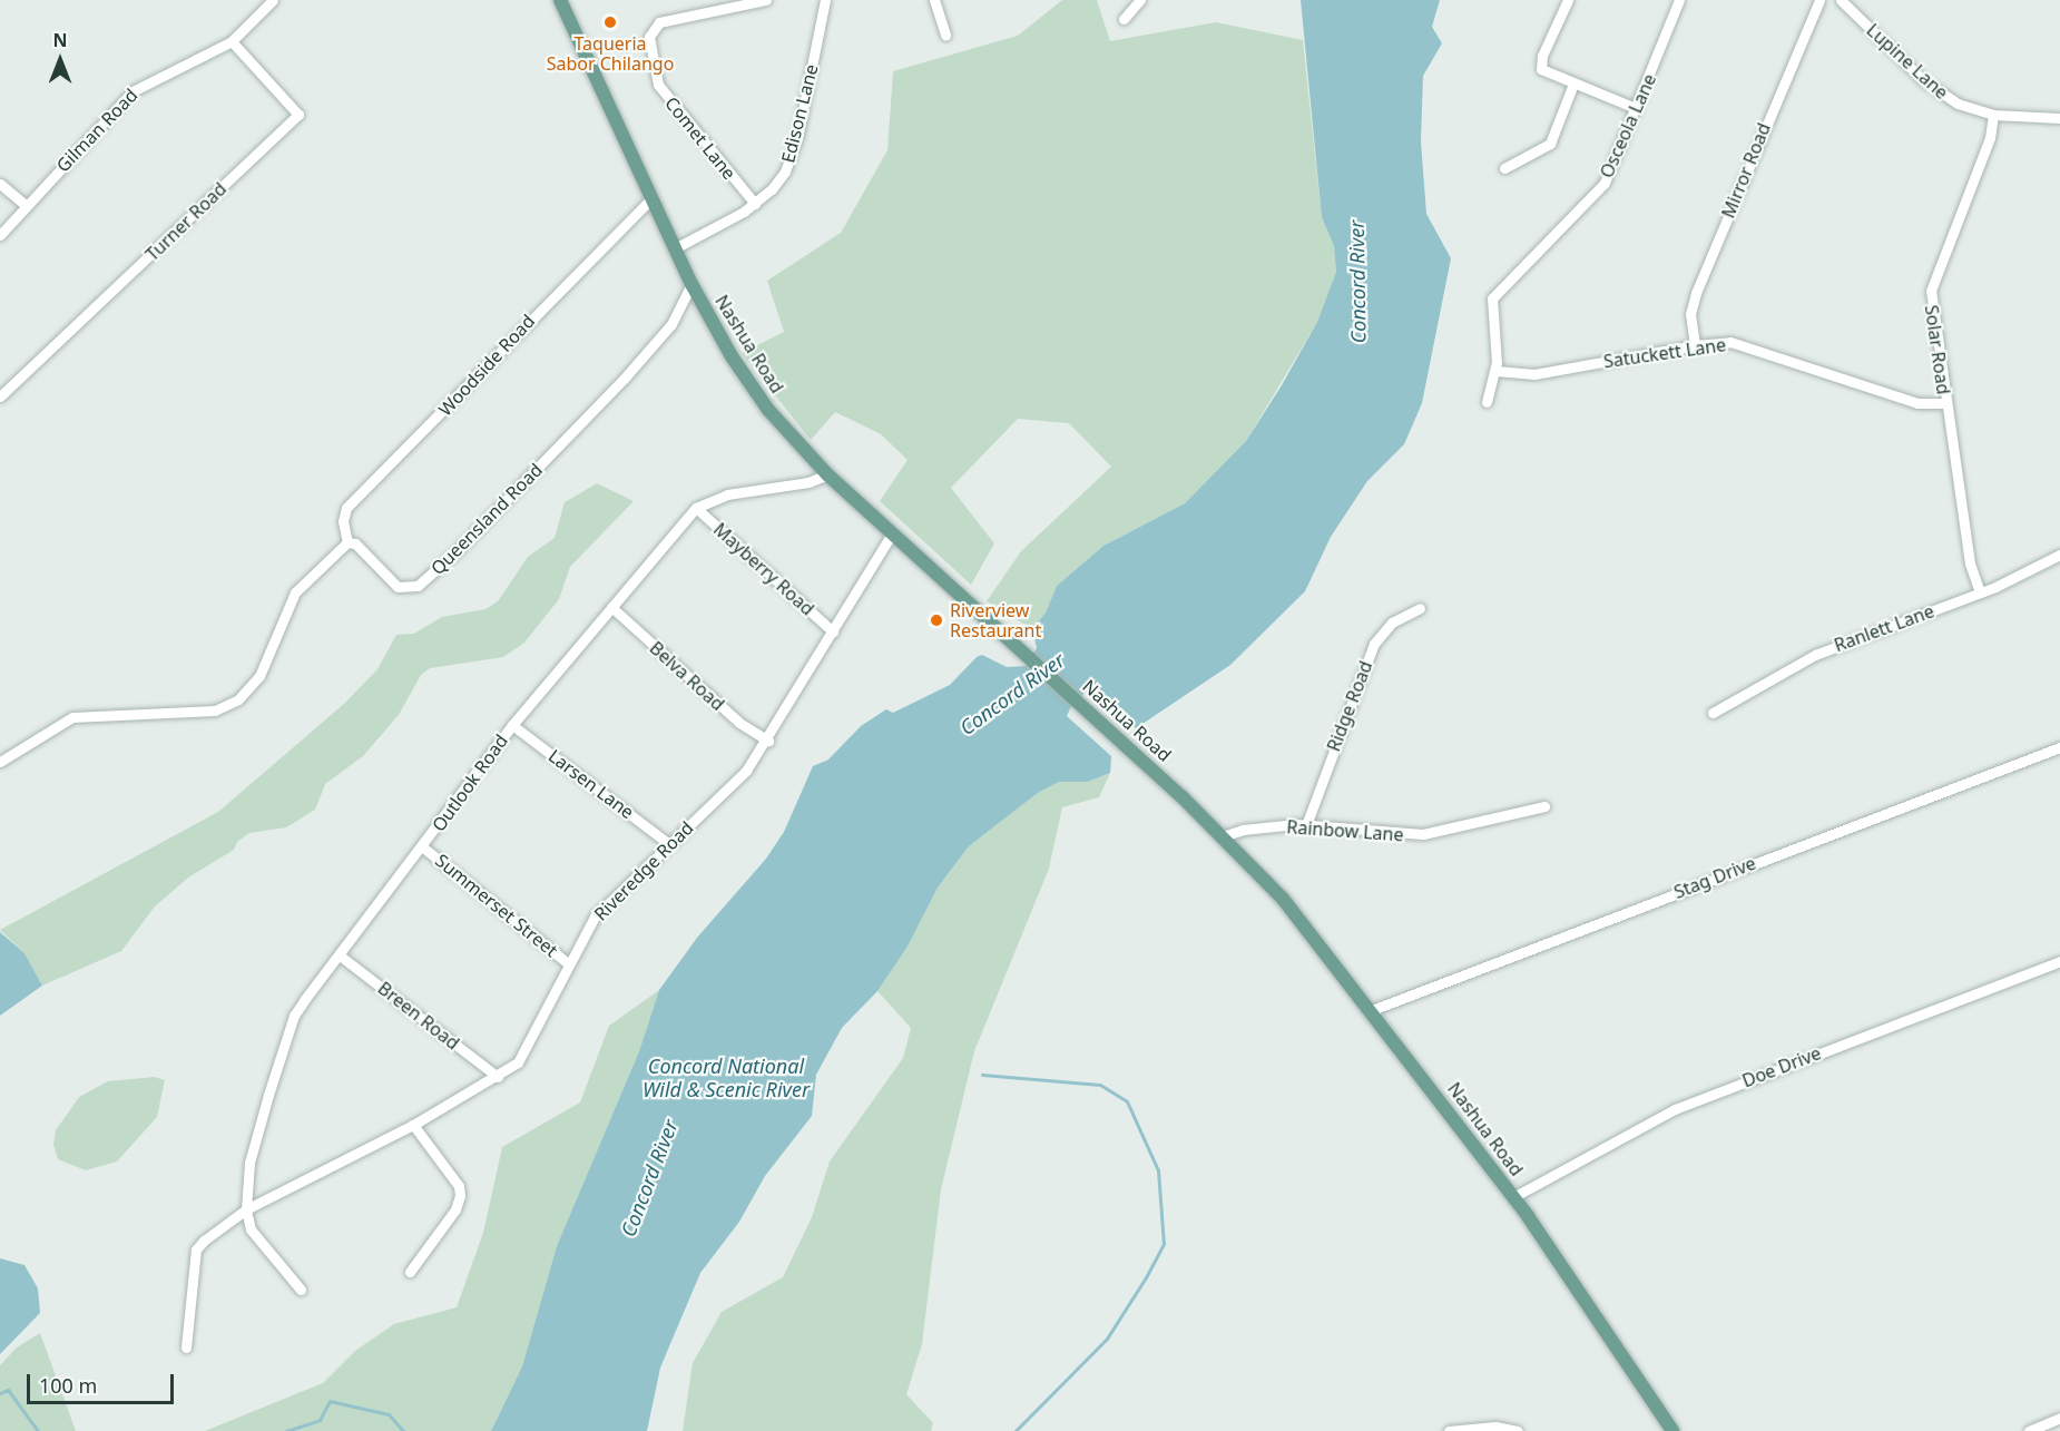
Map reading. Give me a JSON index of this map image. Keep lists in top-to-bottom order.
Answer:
{
  "streets": {
    "main road": ["Nashua Road"],
    "street": [
      "Lupine Lane",
      "Edison Lane",
      "Osceola Lane",
      "Gilman Road",
      "Comet Lane",
      "Mirror Road",
      "Turner Road",
      "Solar Road",
      "Satuckett Lane",
      "Woodside Road",
      "Queensland Road",
      "Mayberry Road",
      "Ranlett Lane",
      "Belva Road",
      "Ridge Road",
      "Outlook Road",
      "Larsen Lane",
      "Rainbow Lane",
      "Riveredge Road",
      "Stag Drive",
      "Summerset Street",
      "Breen Road",
      "Doe Drive"
    ]
  },
  "crossings": [
    ["Lupine Lane", "Solar Road"],
    ["Edison Lane", "Comet Lane"],
    ["Edison Lane", "Nashua Road"],
    ["Osceola Lane", "Satuckett Lane"],
    ["Gilman Road", "Turner Road"],
    ["Mirror Road", "Satuckett Lane"],
    ["Nashua Road", "Woodside Road"],
    ["Nashua Road", "Queensland Road"],
    ["Nashua Road", "Outlook Road"],
    ["Nashua Road", "Rainbow Lane"],
    ["Nashua Road", "Riveredge Road"],
    ["Nashua Road", "Stag Drive"],
    ["Nashua Road", "Doe Drive"],
    ["Solar Road", "Satuckett Lane"],
    ["Solar Road", "Ranlett Lane"],
    ["Woodside Road", "Queensland Road"],
    ["Mayberry Road", "Outlook Road"],
    ["Mayberry Road", "Riveredge Road"],
    ["Belva Road", "Outlook Road"],
    ["Belva Road", "Riveredge Road"],
    ["Ridge Road", "Rainbow Lane"],
    ["Outlook Road", "Larsen Lane"],
    ["Outlook Road", "Riveredge Road"],
    ["Outlook Road", "Summerset Street"],
    ["Outlook Road", "Breen Road"],
    ["Larsen Lane", "Riveredge Road"],
    ["Riveredge Road", "Summerset Street"],
    ["Riveredge Road", "Breen Road"]
  ],
  "water": ["Concord River", "Concord National Wild & Scenic River"],
  "places": ["Taqueria Sabor Chilango", "Riverview Restaurant"],
  "scale_bar": "100 m",
  "north": "top"
}
